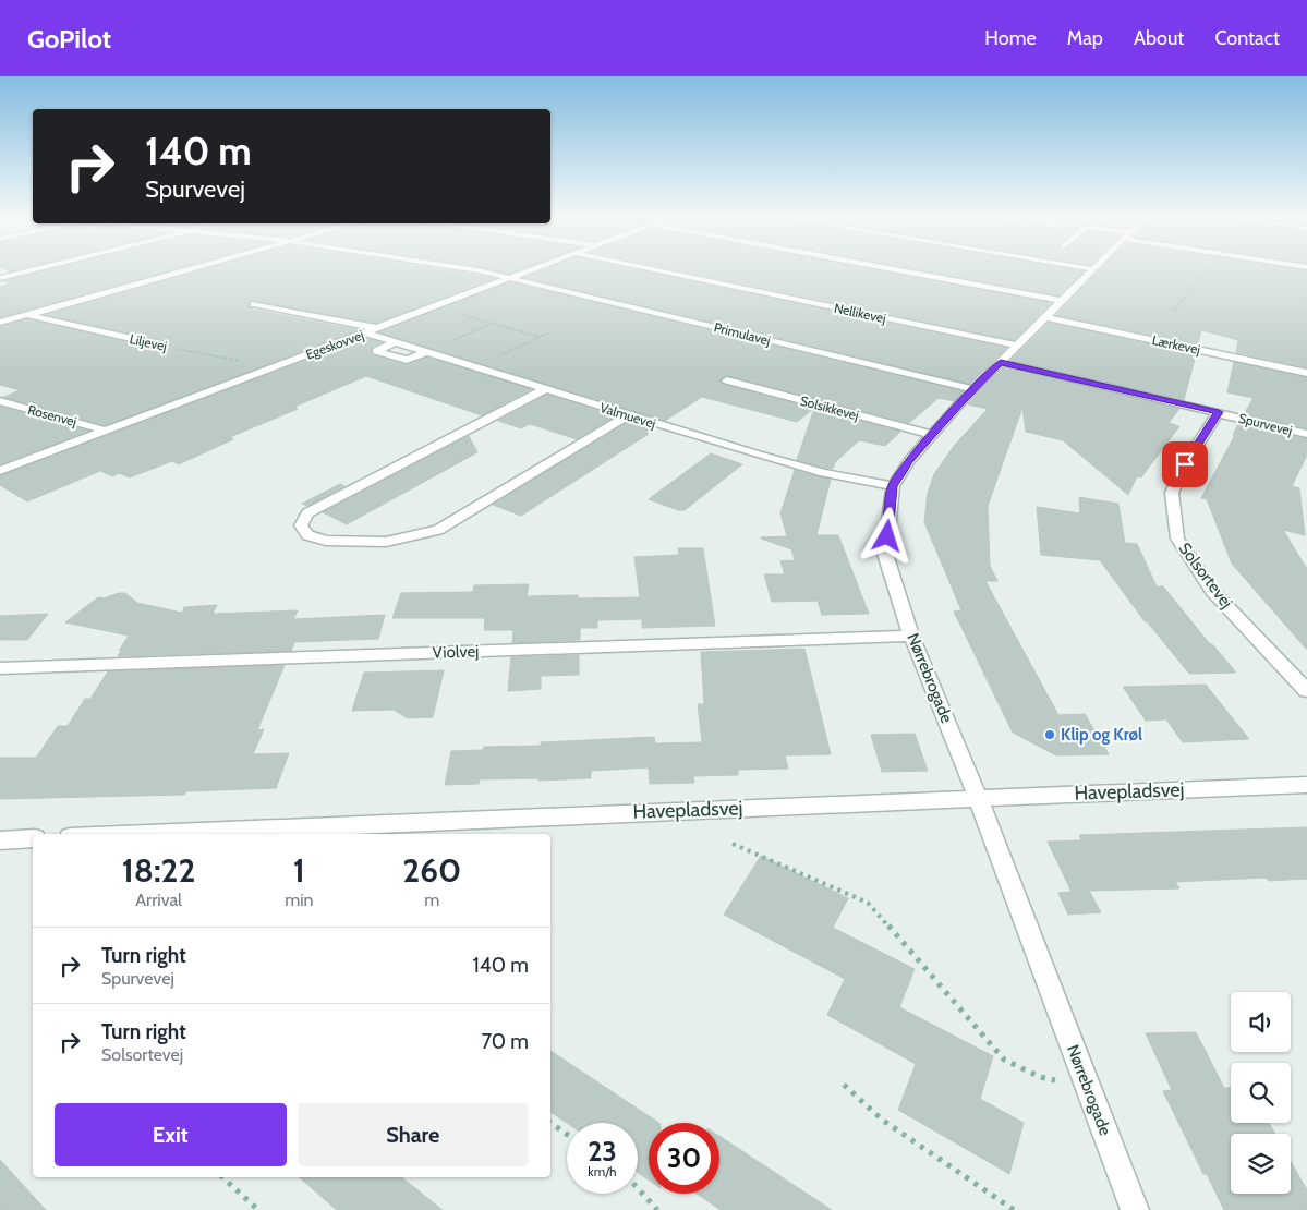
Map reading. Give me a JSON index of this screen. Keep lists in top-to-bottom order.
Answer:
{
  "streets": {
    "street": [
      "Nellikevej",
      "Primulavej",
      "Liljevej",
      "Egeskovvej",
      "Lærkevej",
      "Solsikkevej",
      "Rosenvej",
      "Valmuevej",
      "Spurvevej",
      "Solsortevej",
      "Violvej",
      "Nørrebrogade",
      "Havepladsvej"
    ]
  },
  "crossings": [
    ["Nellikevej", "Nørrebrogade"],
    ["Primulavej", "Egeskovvej"],
    ["Primulavej", "Nørrebrogade"],
    ["Liljevej", "Egeskovvej"],
    ["Egeskovvej", "Rosenvej"],
    ["Egeskovvej", "Valmuevej"],
    ["Lærkevej", "Nørrebrogade"],
    ["Solsikkevej", "Nørrebrogade"],
    ["Valmuevej", "Nørrebrogade"],
    ["Spurvevej", "Solsortevej"],
    ["Spurvevej", "Nørrebrogade"],
    ["Violvej", "Nørrebrogade"],
    ["Nørrebrogade", "Havepladsvej"]
  ],
  "places": ["Klip og Krøl"],
  "page": {
    "header": "GoPilot",
    "nav": [
      "Home",
      "Map",
      "About",
      "Contact"
    ],
    "turn": ["140 m", "Spurvevej"],
    "eta": [
      "18:22",
      "Arrival",
      "1",
      "min",
      "260",
      "m"
    ],
    "list": [
      {
        "name": "Turn right",
        "note": "Spurvevej",
        "value": "140 m"
      },
      {
        "name": "Turn right",
        "note": "Solsortevej",
        "value": "70 m"
      }
    ],
    "buttons": ["Exit", "Share"],
    "speed": "23 km/h",
    "limit": "30"
  }
}
